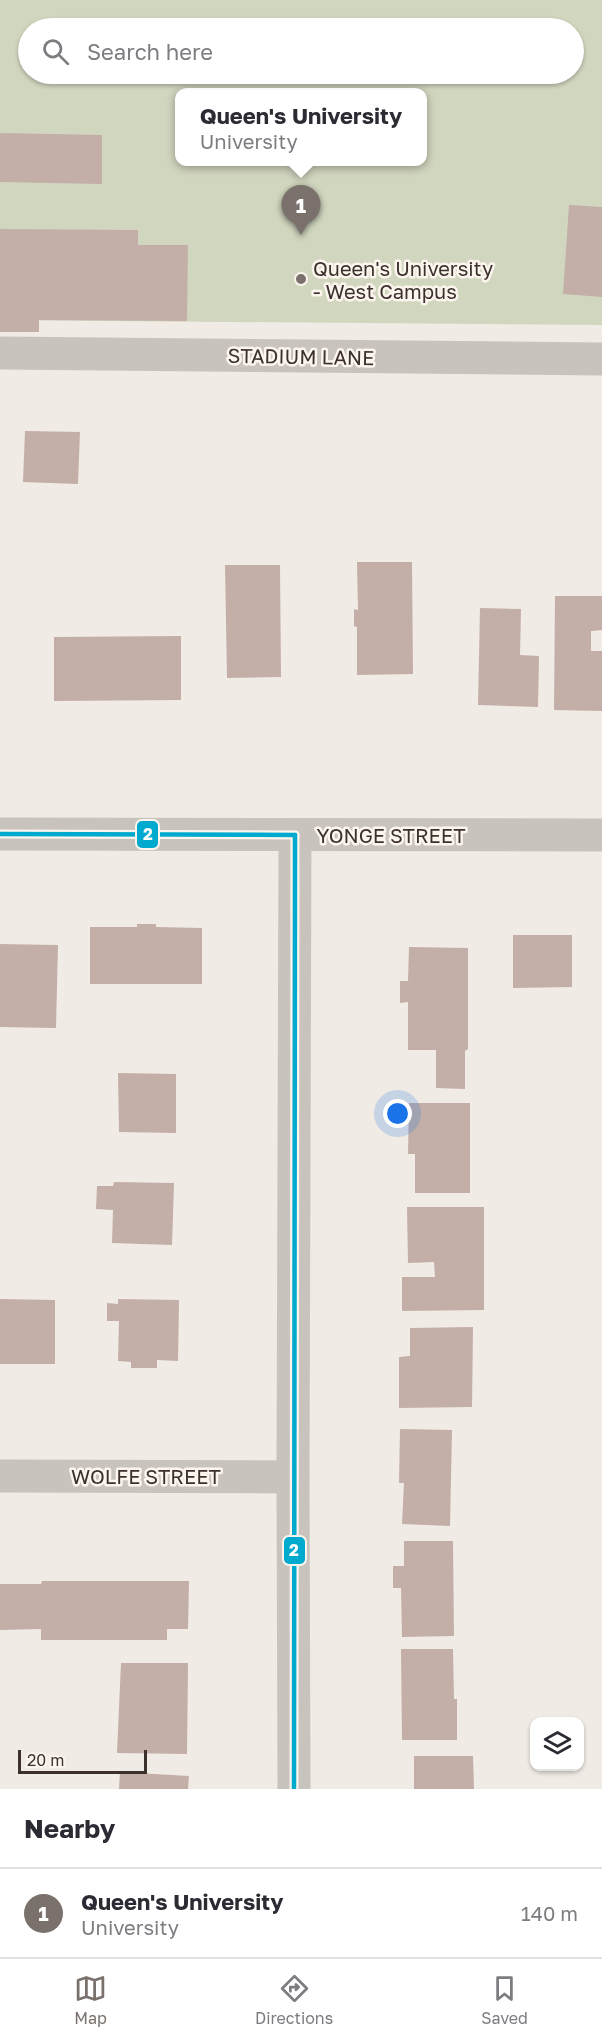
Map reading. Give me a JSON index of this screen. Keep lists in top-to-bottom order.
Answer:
{
  "streets": {
    "street": ["STADIUM LANE", "YONGE STREET", "WOLFE STREET"]
  },
  "places": ["Queen's University - West Campus"],
  "lines": ["transit line 2"],
  "scale_bar": "20 m",
  "page": {
    "search": "Search here",
    "popup": ["Queen's University", "University"],
    "pins": "1",
    "scale": "20 m",
    "heading": "Nearby",
    "list": [
      {
        "mark": "1",
        "name": "Queen's University",
        "note": "University",
        "value": "140 m"
      }
    ],
    "nav": ["Map", "Directions", "Saved"]
  }
}
